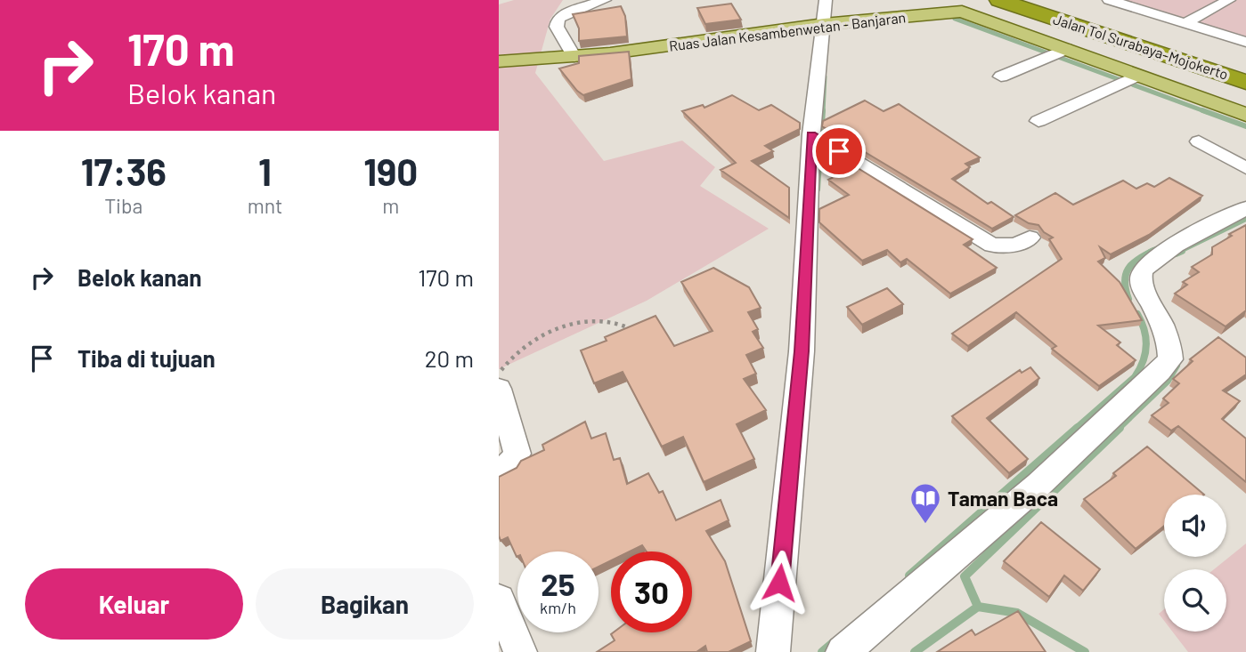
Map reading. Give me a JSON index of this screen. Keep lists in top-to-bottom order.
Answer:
{
  "streets": {
    "highway": ["Jalan Tol Surabaya–Mojokerto"],
    "main road": ["Ruas Jalan Kesambenwetan - Banjaran"]
  },
  "places": {
    "library": ["Taman Baca"]
  },
  "page": {
    "turn": ["170 m", "Belok kanan"],
    "eta": [
      "17:36",
      "Tiba",
      "1",
      "mnt",
      "190",
      "m"
    ],
    "list": [
      {
        "name": "Belok kanan",
        "value": "170 m"
      },
      {
        "name": "Tiba di tujuan",
        "value": "20 m"
      }
    ],
    "speed": "25 km/h",
    "limit": "30",
    "buttons": ["Keluar", "Bagikan"]
  }
}
